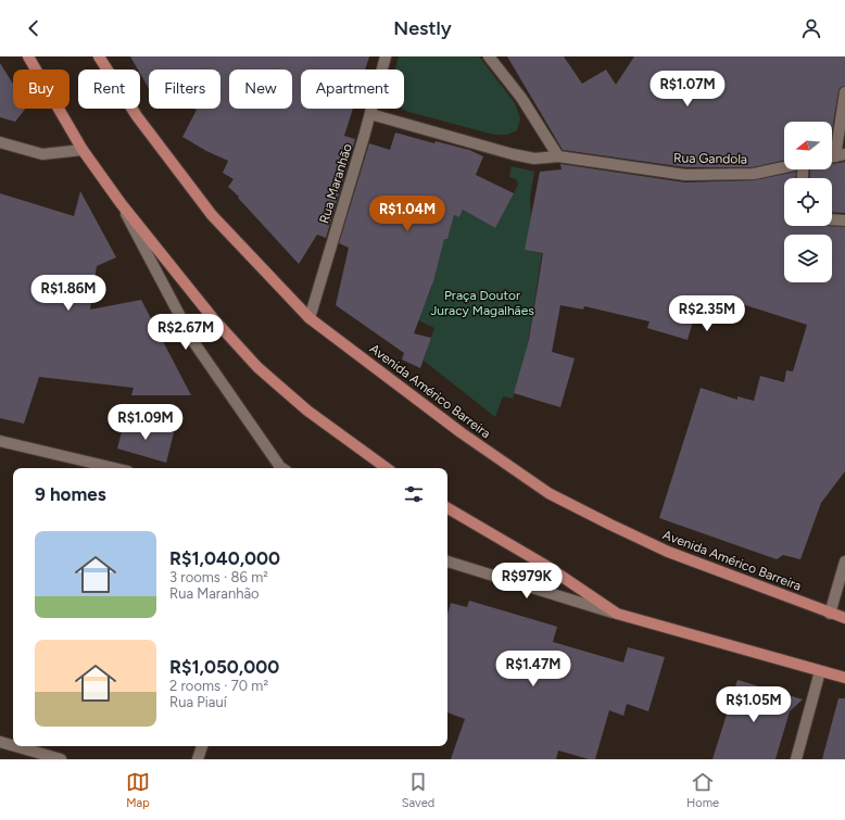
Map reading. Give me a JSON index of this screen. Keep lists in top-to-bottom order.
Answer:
{
  "streets": {
    "main road": ["Avenida Américo Barreira"],
    "street": ["Rua Gandola", "Rua Maranhão"]
  },
  "crossings": [
    ["Rua Gandola", "Rua Maranhão"],
    ["Rua Maranhão", "Avenida Américo Barreira"]
  ],
  "parks": ["Praça Doutor Juracy Magalhães"],
  "north": "left",
  "page": {
    "header": "Nestly",
    "chip": [
      "Buy",
      "Rent",
      "Filters",
      "New",
      "Apartment"
    ],
    "price": [
      "R$1.07M",
      "R$1.04M",
      "R$1.86M",
      "R$2.35M",
      "R$2.67M",
      "R$1.09M",
      "R$979K",
      "R$1.47M",
      "R$1.05M"
    ],
    "heading": "9 homes",
    "list": [
      {
        "name": "R$1,040,000",
        "note": "3 rooms · 86 m² · Rua Maranhão"
      },
      {
        "name": "R$1,050,000",
        "note": "2 rooms · 70 m² · Rua Piauí"
      }
    ],
    "tabs": ["Map", "Saved", "Home"]
  }
}
